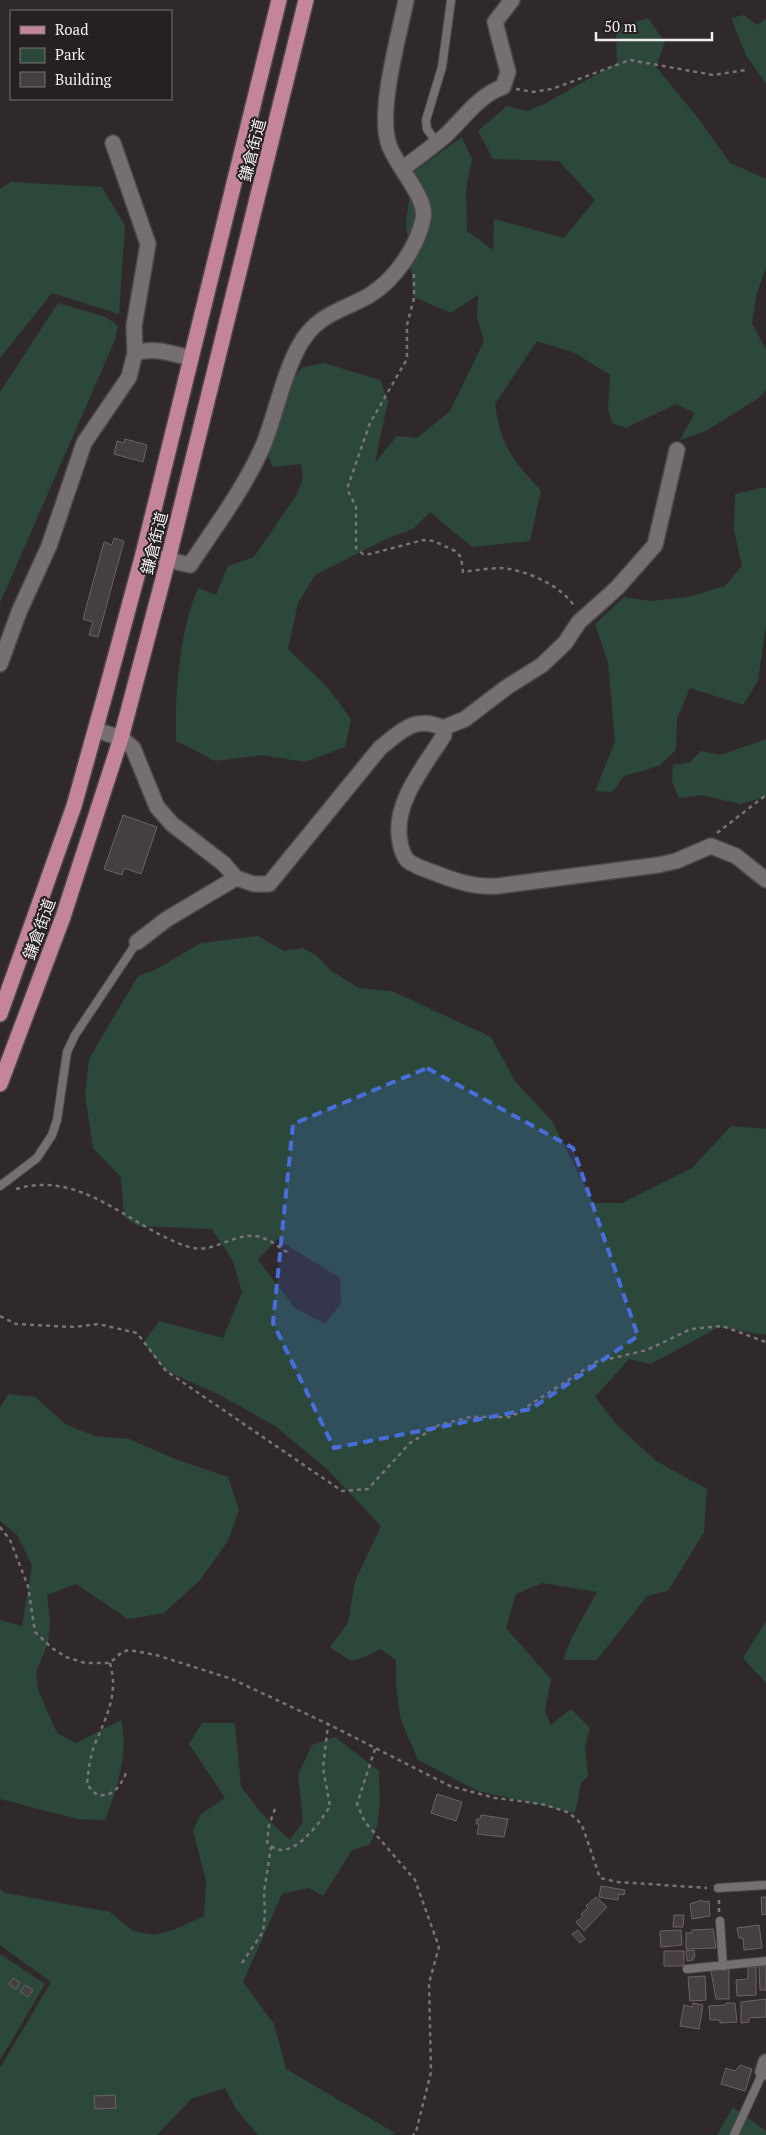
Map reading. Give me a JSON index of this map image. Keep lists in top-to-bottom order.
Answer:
{
  "streets": {
    "main road": ["鎌倉街道"]
  },
  "legend": ["Road", "Park", "Building"],
  "scale_bar": "50 m"
}
